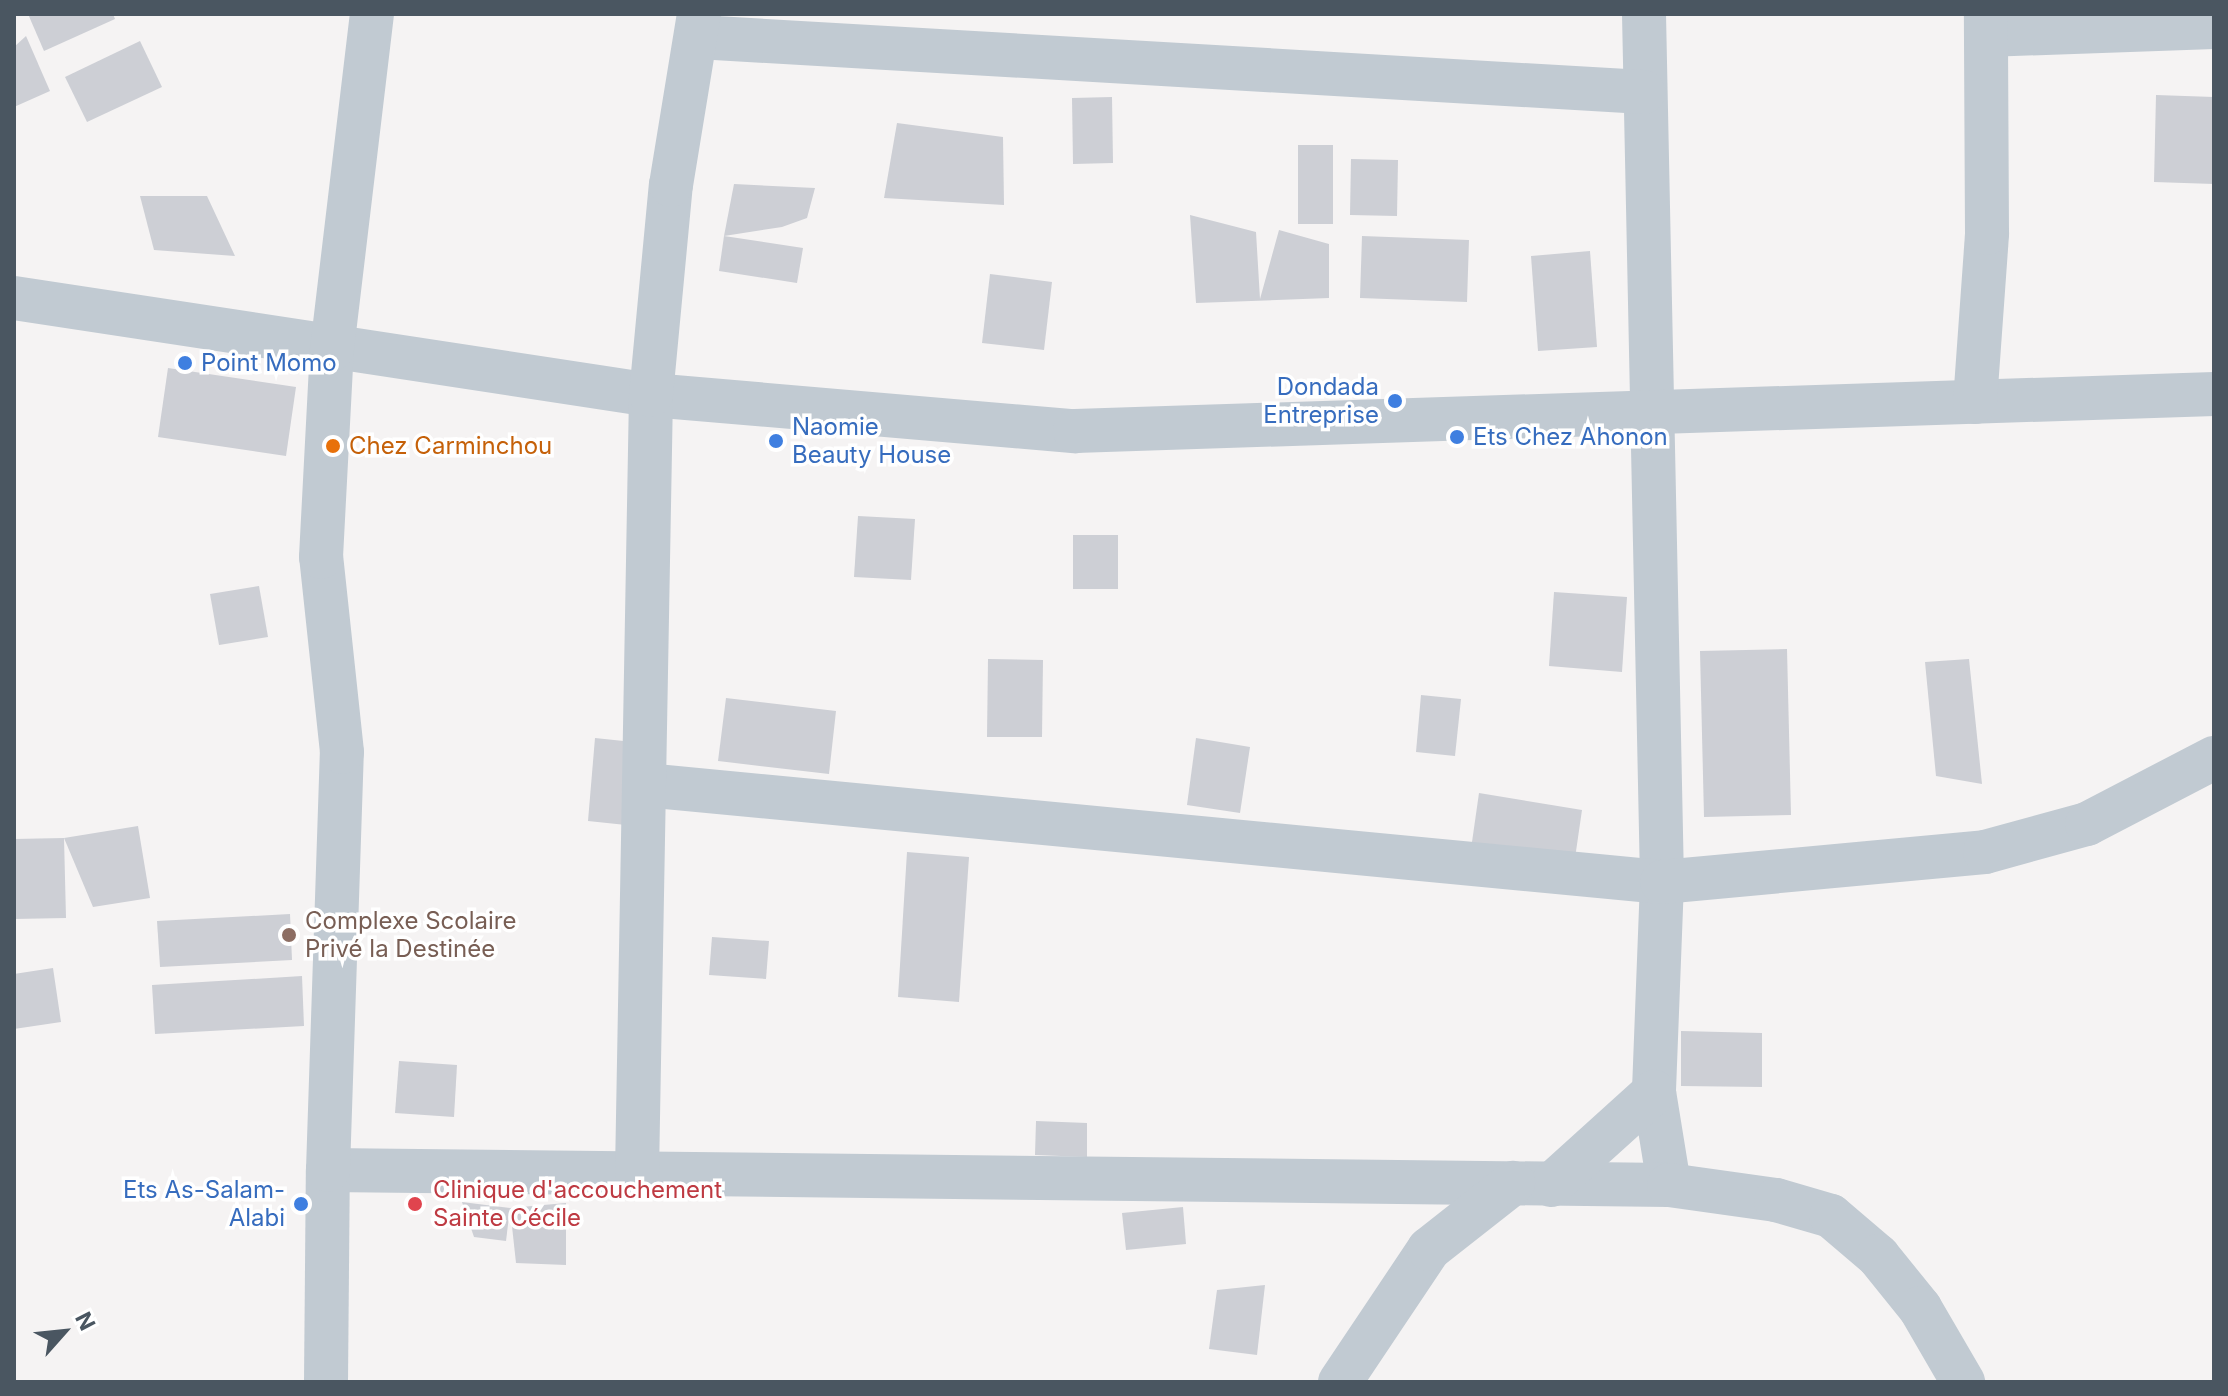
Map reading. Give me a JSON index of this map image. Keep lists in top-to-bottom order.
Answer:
{
  "places": [
    "Point Momo",
    "Dondada Entreprise",
    "Ets Chez Ahonon",
    "Naomie Beauty House",
    "Chez Carminchou",
    "Complexe Scolaire Privé la Destinée",
    "Ets As-Salam- Alabi",
    "Clinique d'accouchement Sainte Cécile"
  ],
  "north": "top right"
}
